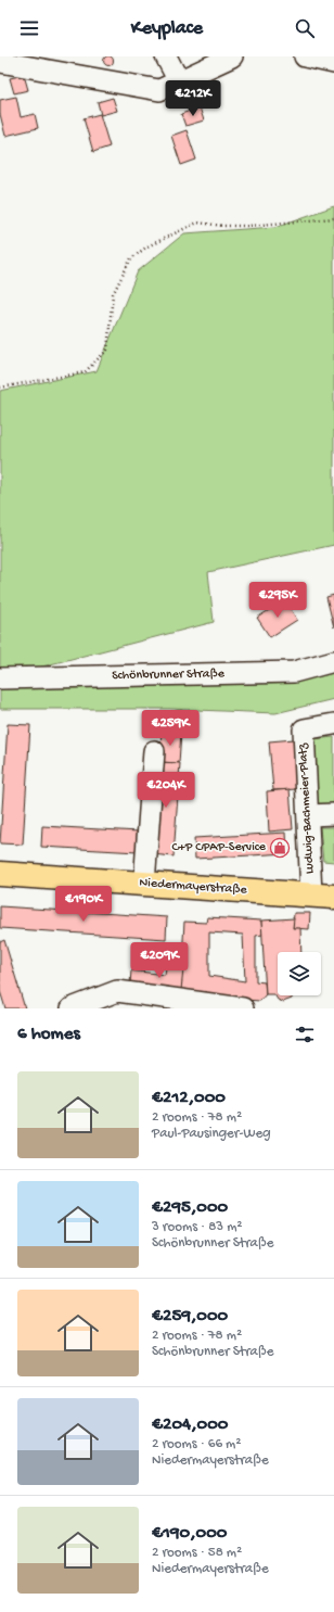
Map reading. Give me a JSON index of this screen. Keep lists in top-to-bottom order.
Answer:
{
  "streets": {
    "main road": ["Niedermayerstraße"],
    "street": ["Schönbrunner Straße", "Ludwig-Bachmeier-Platz"]
  },
  "crossings": [
    ["Ludwig-Bachmeier-Platz", "Niedermayerstraße"]
  ],
  "places": {
    "shop": ["C+P CPAP-Service"]
  },
  "page": {
    "header": "Keyplace",
    "price": [
      "€212K",
      "€295K",
      "€259K",
      "€204K",
      "€190K",
      "€209K"
    ],
    "heading": "6 homes",
    "list": [
      {
        "name": "€212,000",
        "note": "2 rooms · 78 m² · Paul-Pausinger-Weg"
      },
      {
        "name": "€295,000",
        "note": "3 rooms · 83 m² · Schönbrunner Straße"
      },
      {
        "name": "€259,000",
        "note": "2 rooms · 78 m² · Schönbrunner Straße"
      },
      {
        "name": "€204,000",
        "note": "2 rooms · 66 m² · Niedermayerstraße"
      },
      {
        "name": "€190,000",
        "note": "2 rooms · 58 m² · Niedermayerstraße"
      }
    ]
  }
}
